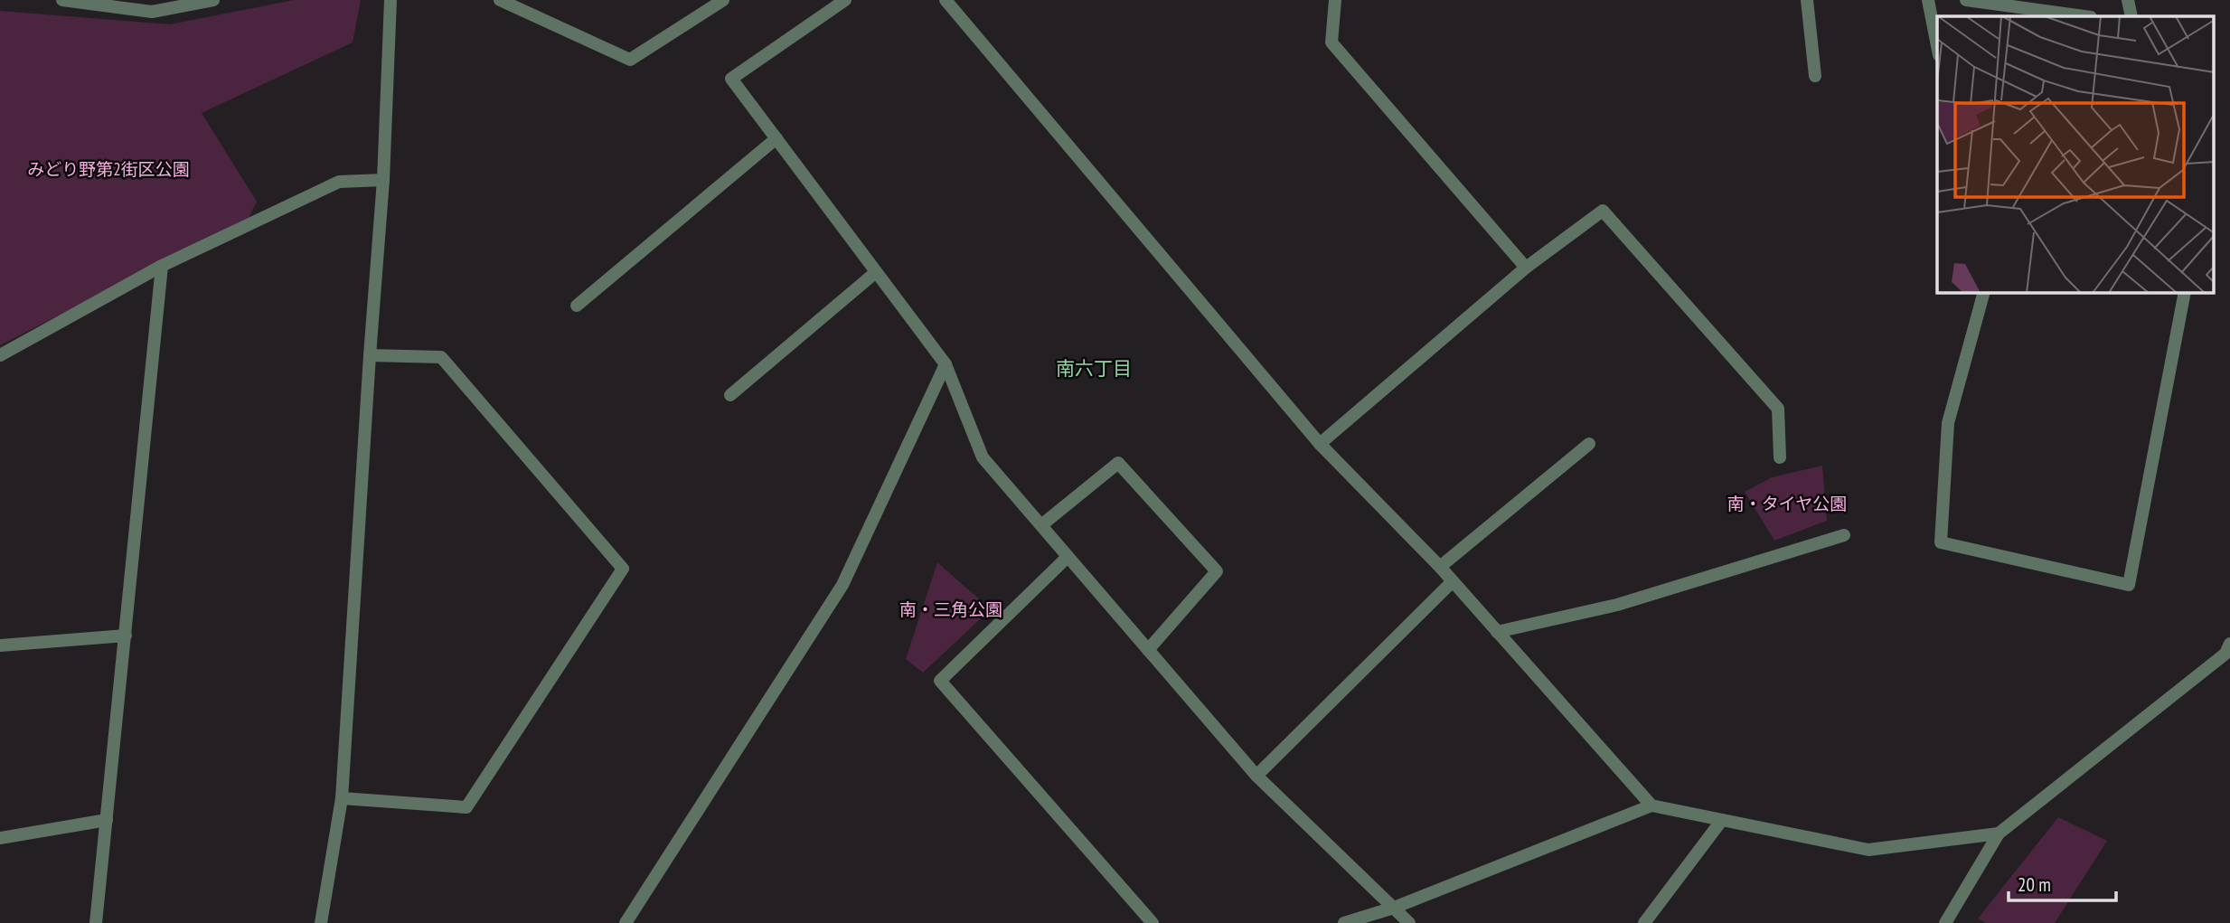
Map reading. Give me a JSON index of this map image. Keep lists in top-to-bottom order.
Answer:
{
  "districts": ["南六丁目"],
  "parks": ["みどり野第2街区公園", "南・タイヤ公園", "南・三角公園"],
  "scale_bar": "20 m"
}
